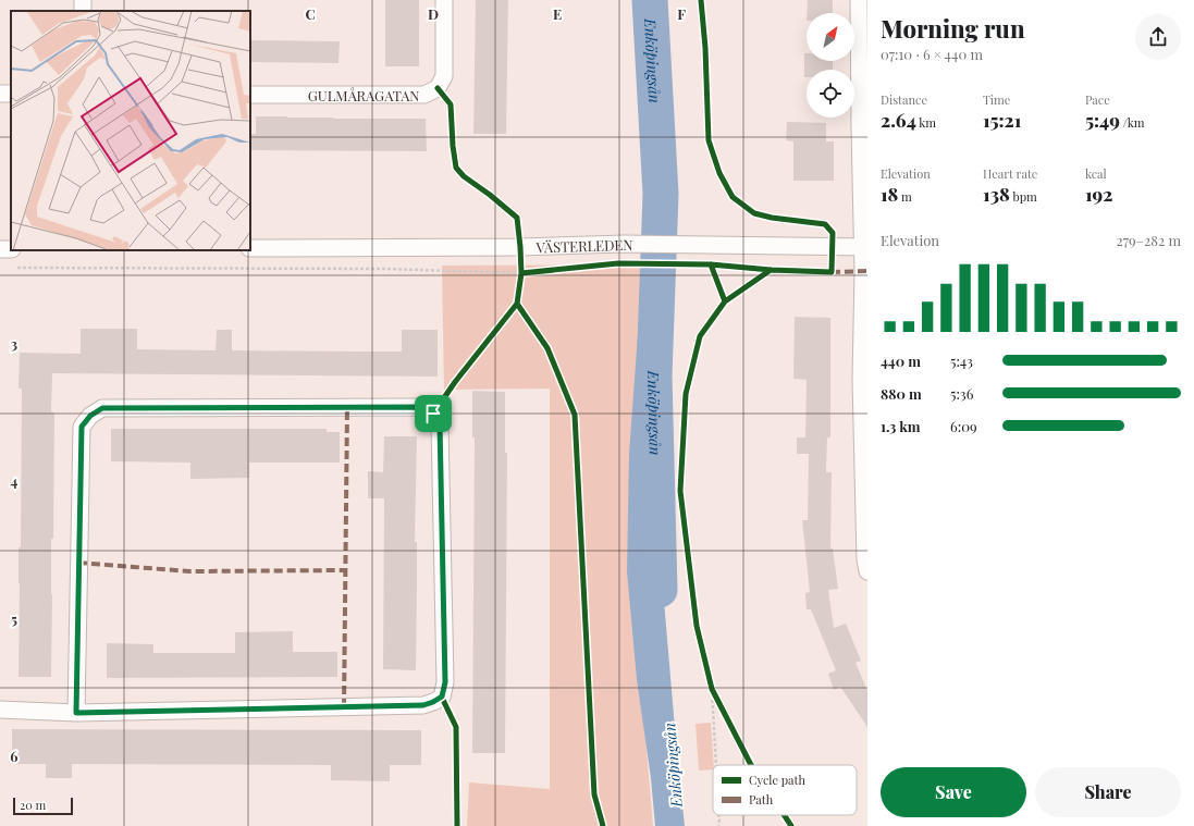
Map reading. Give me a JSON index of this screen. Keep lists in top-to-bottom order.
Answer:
{
  "streets": {
    "street": ["GULMÅRAGATAN", "VÄSTERLEDEN"]
  },
  "water": ["Enköpingsån"],
  "legend": ["Cycle path", "Path"],
  "scale_bar": "20 m",
  "north": "top right",
  "page": {
    "heading": ["Morning run", "07:10 · 6 × 440 m"],
    "stats": [
      ["Distance", "2.64 km"],
      ["Time", "15:21"],
      ["Pace", "5:49 /km"],
      ["Elevation", "18 m"],
      ["Heart rate", "138 bpm"],
      ["kcal", "192"]
    ],
    "chart": ["Elevation", "279–282 m"],
    "list": [
      {
        "name": "440 m",
        "note": "5:43"
      },
      {
        "name": "880 m",
        "note": "5:36"
      },
      {
        "name": "1.3 km",
        "note": "6:09"
      }
    ],
    "buttons": ["Save", "Share"],
    "scale": "20 m"
  },
  "grid": {
    "columns": [
      "C",
      "D",
      "E",
      "F"
    ],
    "rows": [
      "3",
      "4",
      "5",
      "6"
    ]
  }
}
